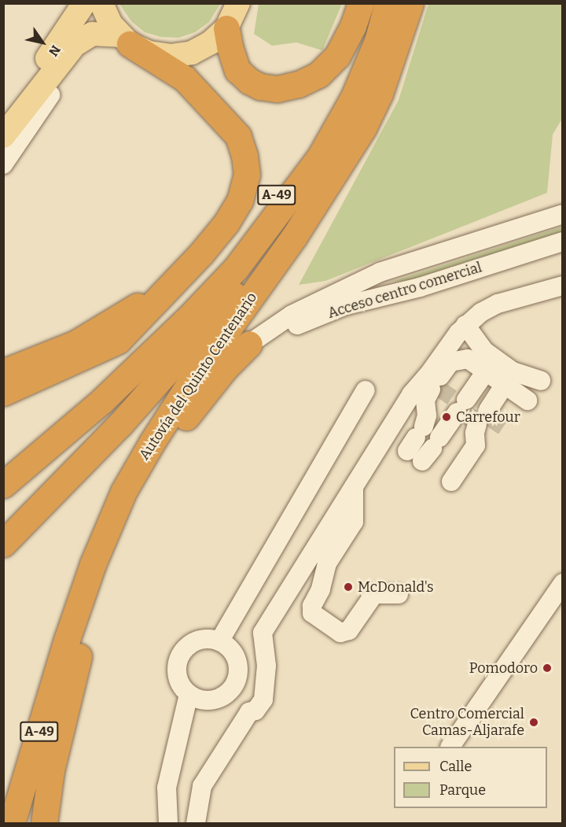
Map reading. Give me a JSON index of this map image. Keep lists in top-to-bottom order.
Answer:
{
  "streets": {
    "highway": ["A-49", "Autovía del Quinto Centenario"],
    "street": ["Acceso centro comercial"]
  },
  "places": [
    "Carrefour",
    "McDonald's",
    "Pomodoro",
    "Centro Comercial Camas-Aljarafe"
  ],
  "legend": ["Calle", "Parque"],
  "north": "bottom right"
}
